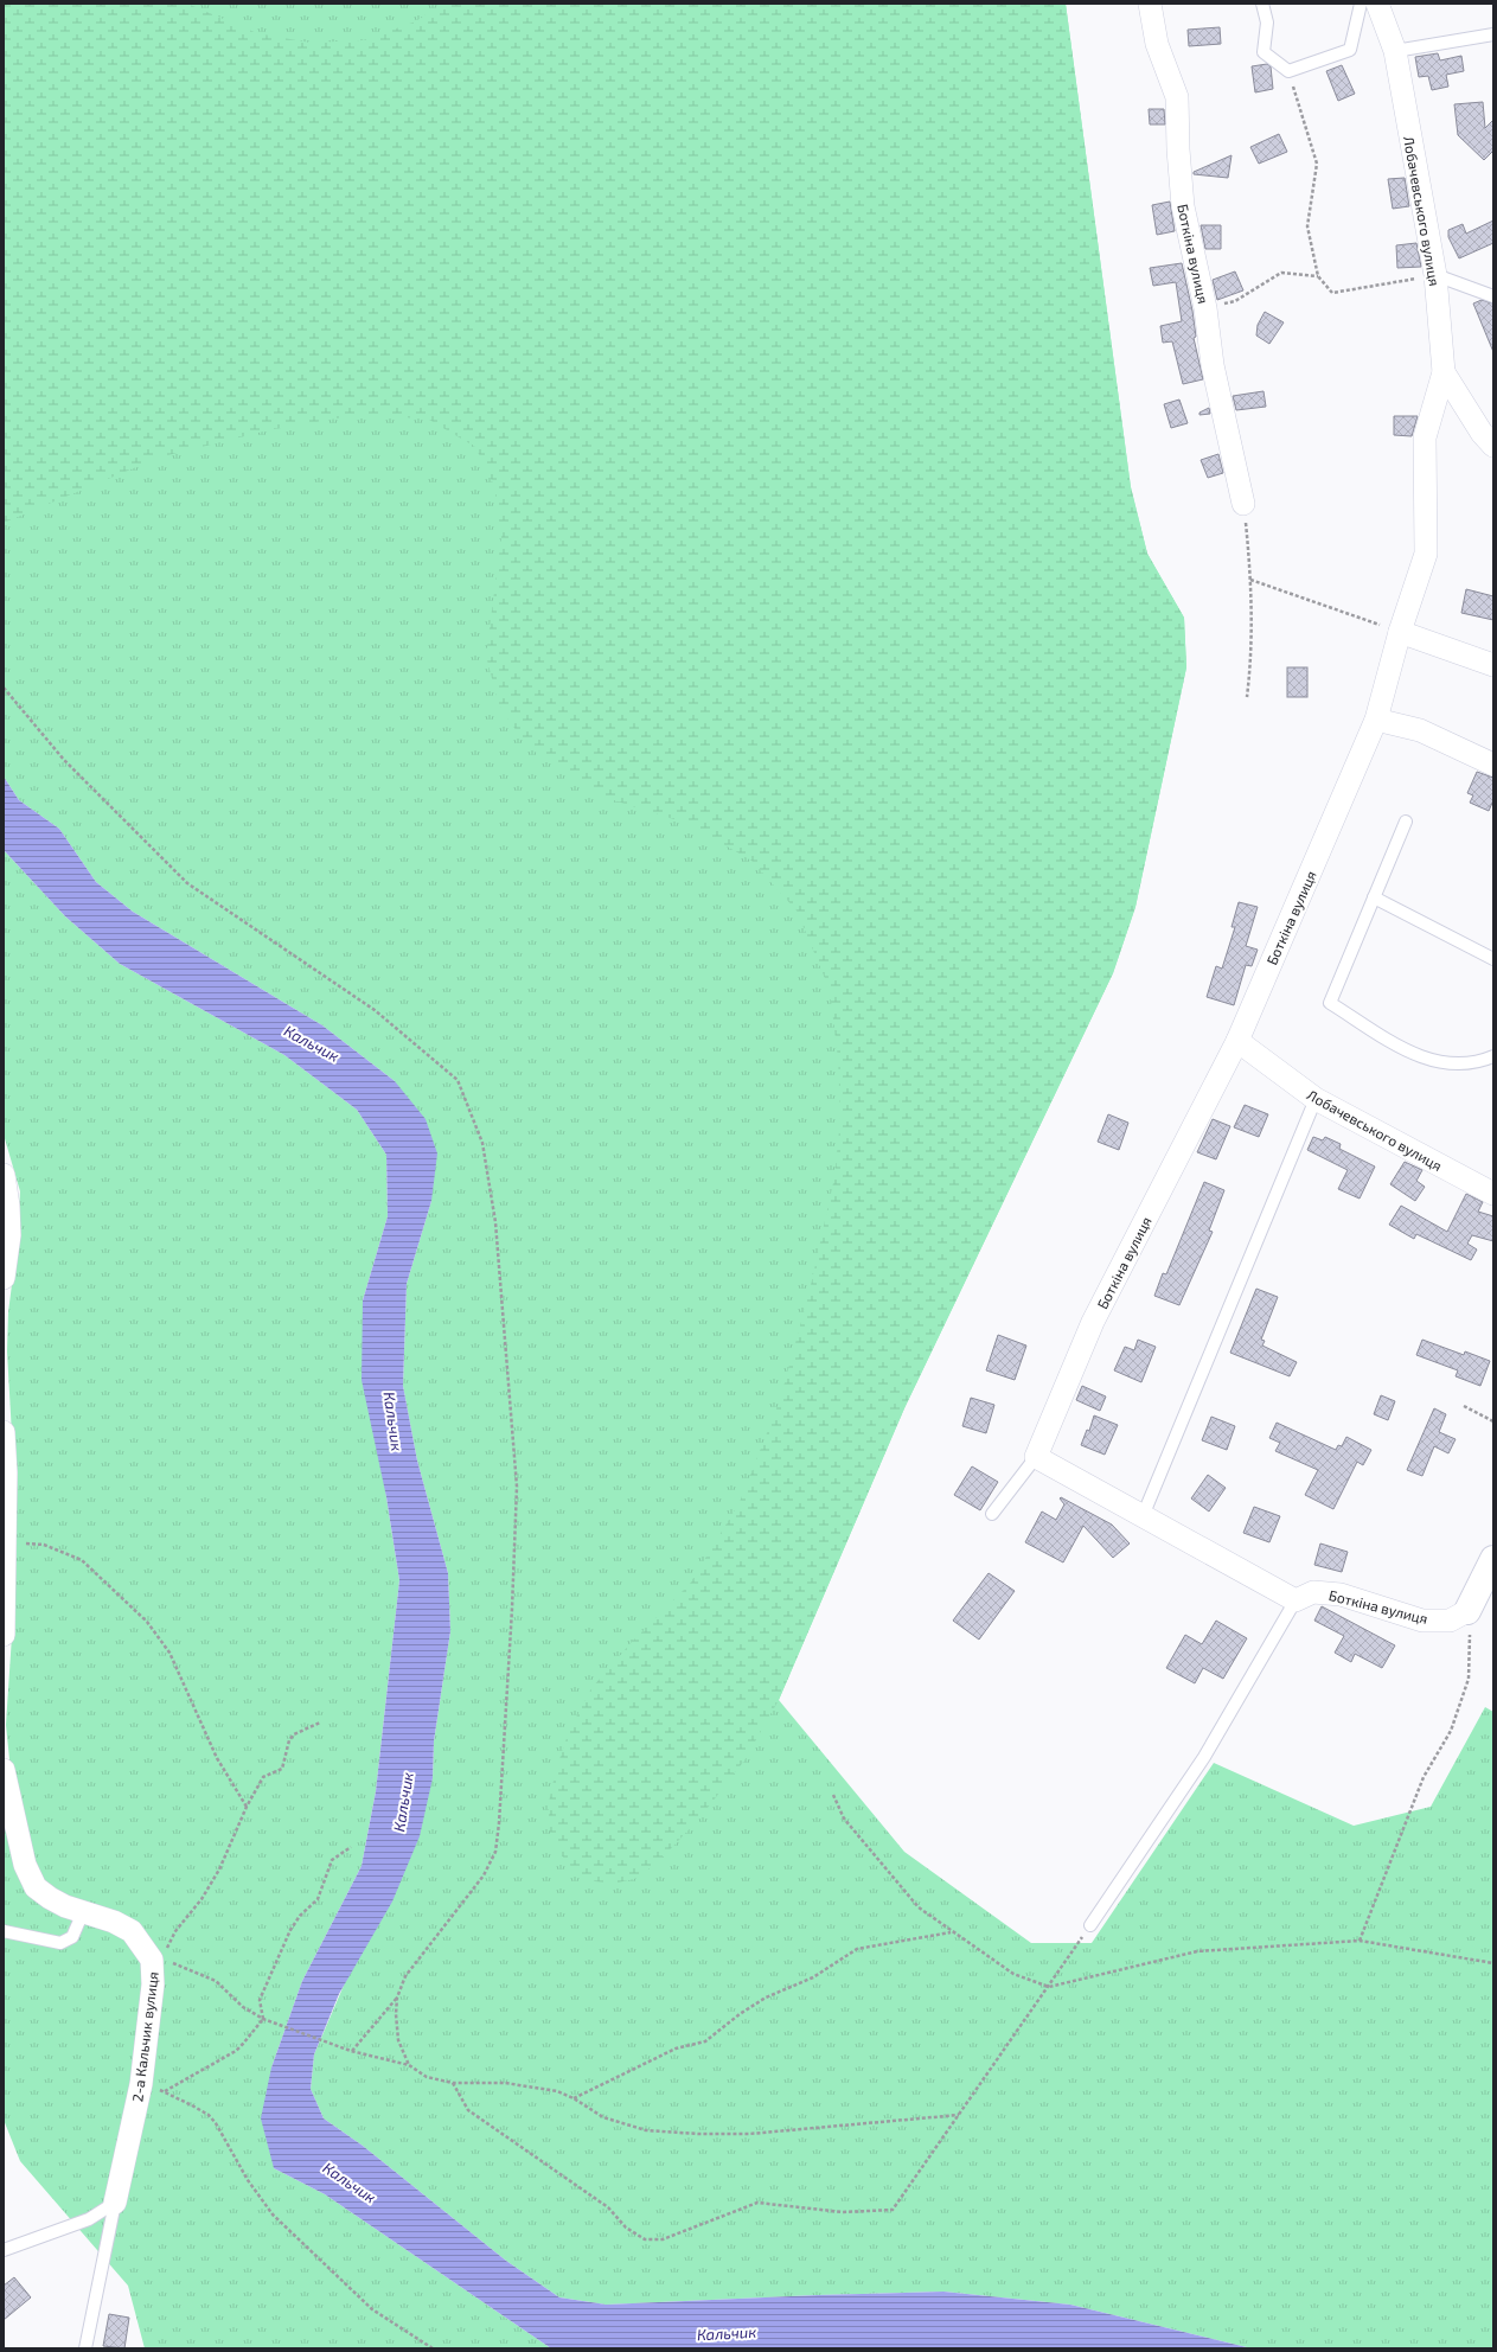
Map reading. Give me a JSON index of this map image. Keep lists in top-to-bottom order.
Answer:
{
  "streets": {
    "street": ["Лобачевського вулиця", "Боткіна вулиця", "2-а Кальчик вулиця"]
  },
  "crossings": [
    ["Лобачевського вулиця", "Боткіна вулиця"]
  ],
  "water": ["Кальчик"]
}
